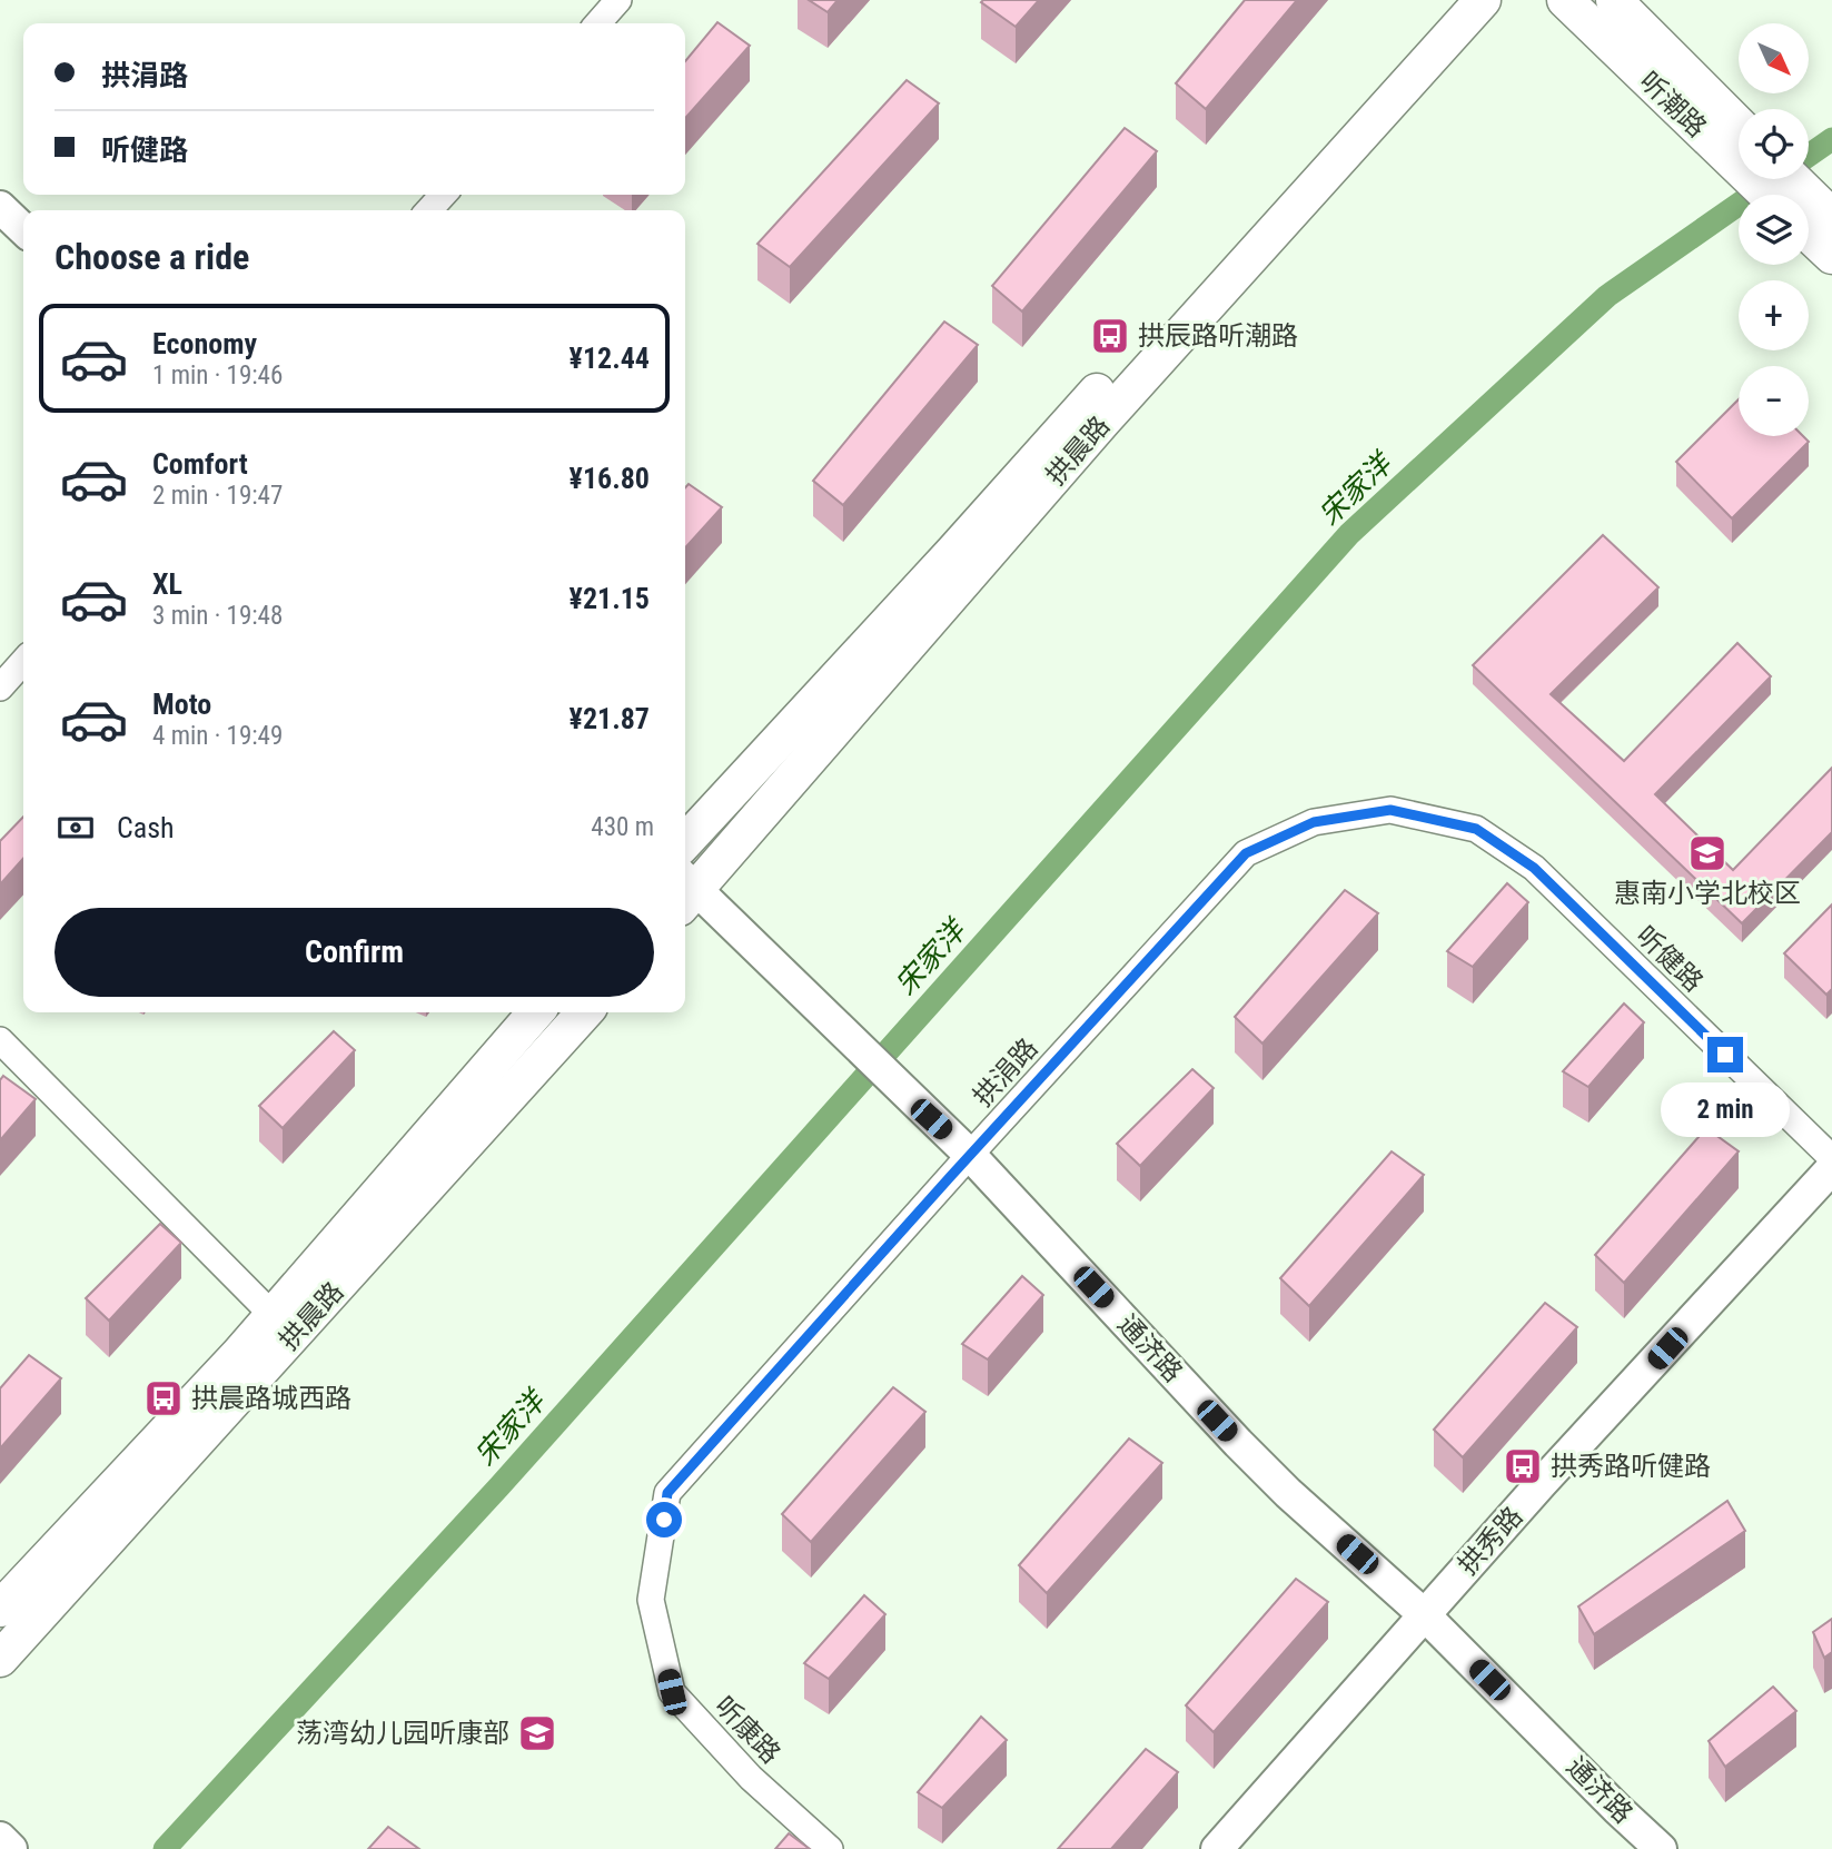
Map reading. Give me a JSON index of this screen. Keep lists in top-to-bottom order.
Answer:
{
  "streets": {
    "main road": ["听潮路", "拱晨路"],
    "street": [
      "听健路",
      "拱涓路",
      "通济路",
      "拱秀路",
      "听康路"
    ]
  },
  "crossings": [
    ["拱晨路", "通济路"],
    ["听健路", "拱涓路"],
    ["拱涓路", "通济路"],
    ["拱涓路", "听康路"],
    ["通济路", "拱秀路"]
  ],
  "water": ["宋家洋"],
  "places": {
    "bus stop": ["拱辰路听潮路", "拱晨路城西路", "拱秀路听健路"],
    "school or university": ["惠南小学北校区", "荡湾幼儿园听康部"]
  },
  "north": "bottom right",
  "page": {
    "map_buttons": ["+", "−"],
    "banner": ["拱涓路", "听健路"],
    "heading": "Choose a ride",
    "list": [
      {
        "name": "Economy",
        "note": "1 min · 19:46",
        "value": "¥12.44"
      },
      {
        "name": "Comfort",
        "note": "2 min · 19:47",
        "value": "¥16.80"
      },
      {
        "name": "XL",
        "note": "3 min · 19:48",
        "value": "¥21.15"
      },
      {
        "name": "Moto",
        "note": "4 min · 19:49",
        "value": "¥21.87"
      }
    ],
    "pay": ["Cash", "430 m"],
    "buttons": "Confirm",
    "bubble": "2 min"
  }
}
